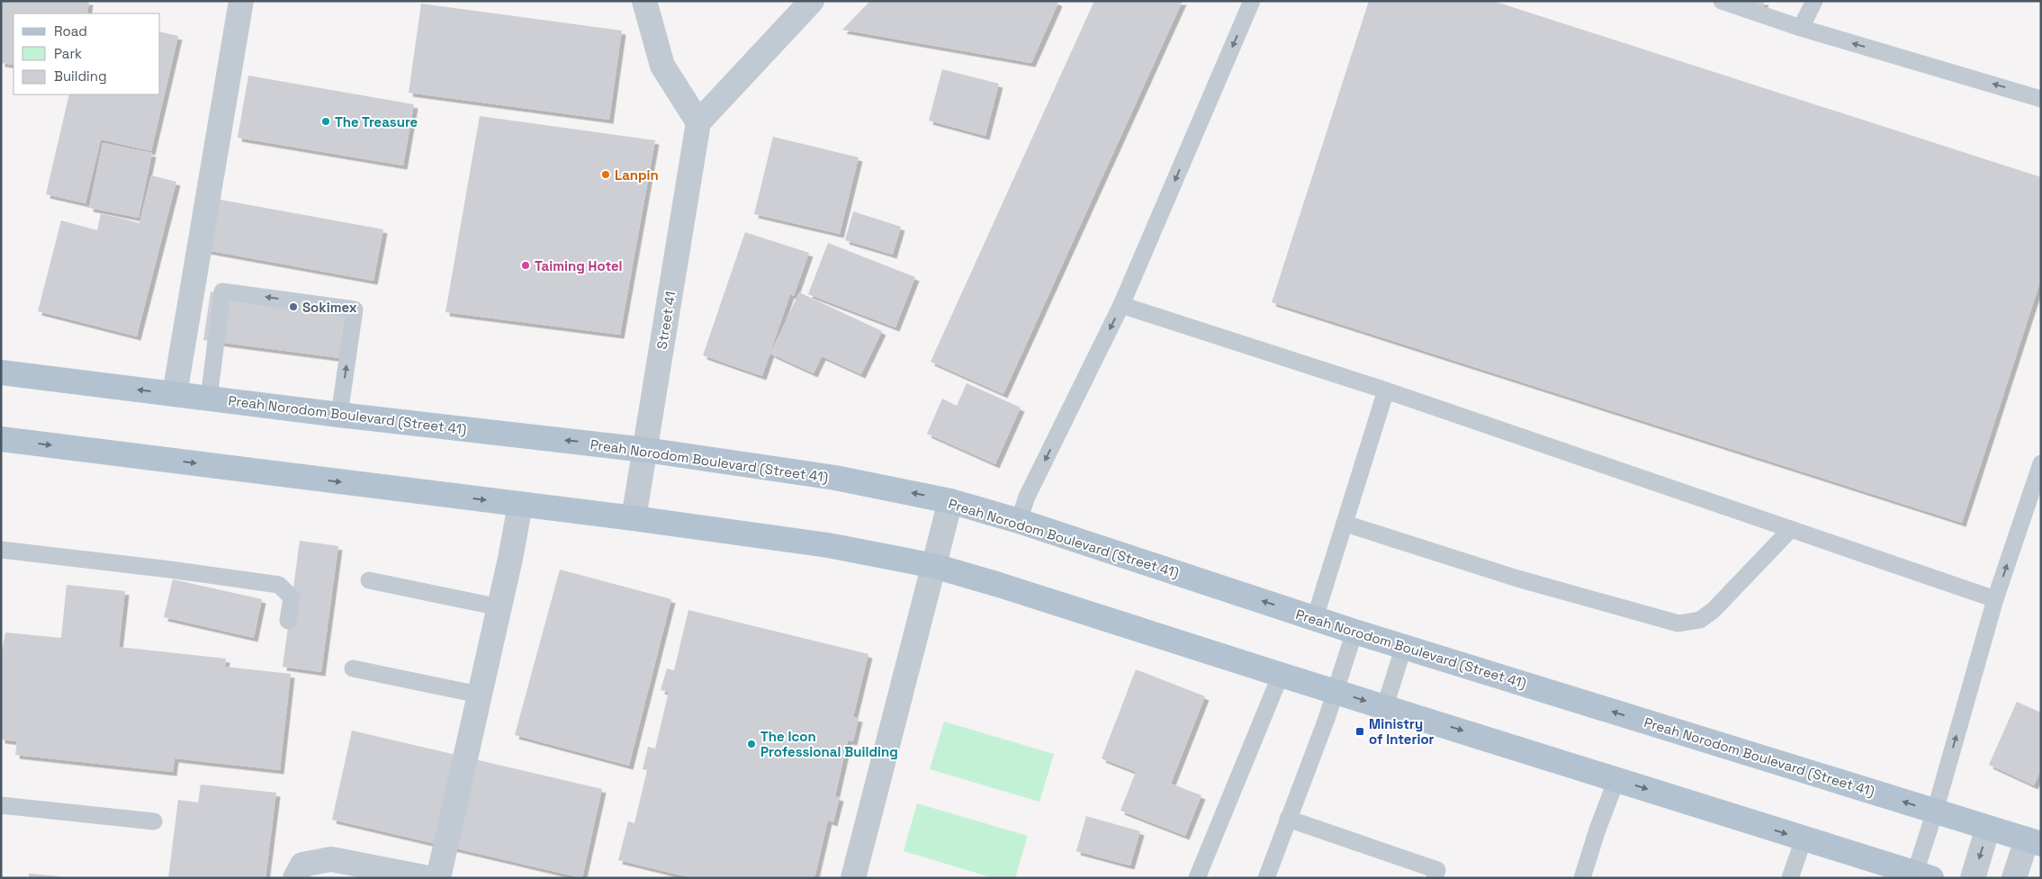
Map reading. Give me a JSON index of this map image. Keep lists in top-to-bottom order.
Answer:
{
  "streets": {
    "main road": ["Preah Norodom Boulevard (Street 41)"],
    "street": ["Street 41"]
  },
  "crossings": [
    ["Street 41", "Preah Norodom Boulevard (Street 41)"]
  ],
  "places": {
    "other": [
      "The Treasure",
      "Lanpin",
      "Taiming Hotel",
      "Sokimex",
      "The Icon Professional Building"
    ],
    "transit": ["Ministry of Interior"]
  },
  "legend": ["Road", "Park", "Building"]
}
